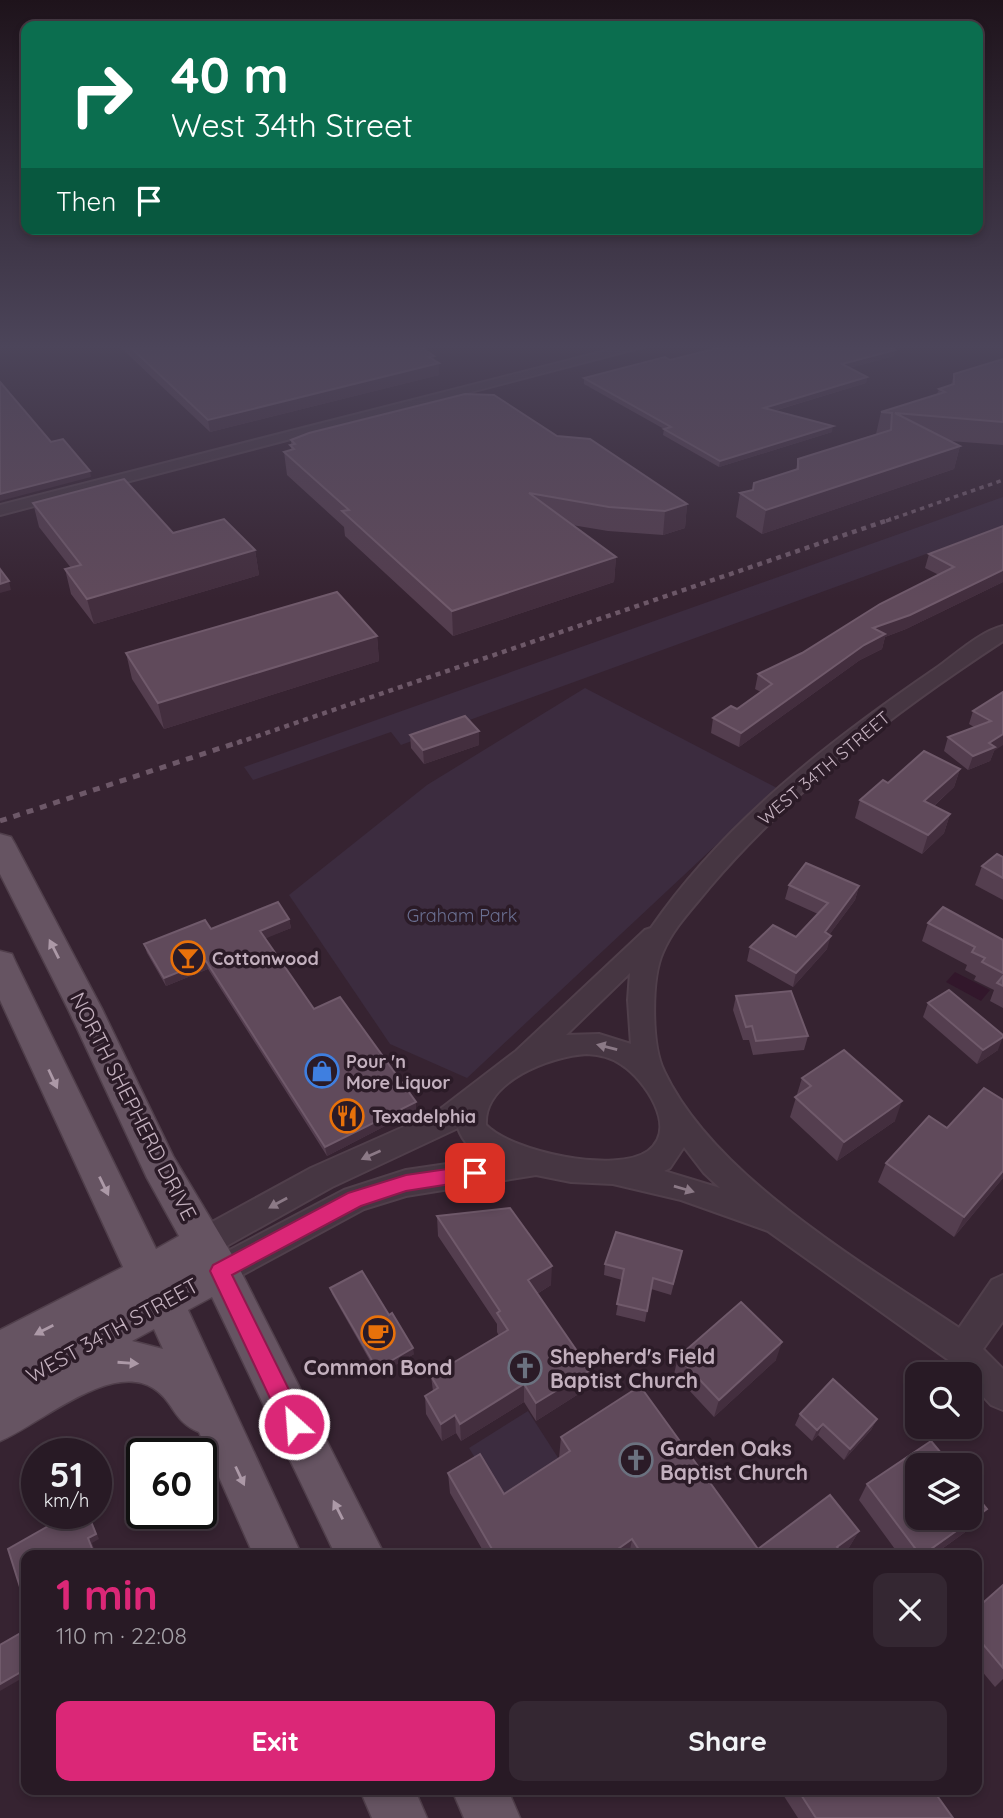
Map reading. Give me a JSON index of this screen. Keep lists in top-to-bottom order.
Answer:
{
  "streets": {
    "main road": ["WEST 34TH STREET", "NORTH SHEPHERD DRIVE"]
  },
  "crossings": [
    ["WEST 34TH STREET", "NORTH SHEPHERD DRIVE"]
  ],
  "parks": ["Graham Park"],
  "places": {
    "bar": ["Cottonwood"],
    "shop": ["Pour 'n More Liquor"],
    "restaurant": ["Texadelphia"],
    "cafe": ["Common Bond"],
    "church": ["Shepherd's Field Baptist Church", "Garden Oaks Baptist Church"]
  },
  "page": {
    "turn": ["40 m", "West 34th Street"],
    "then": "Then",
    "speed": "51 km/h",
    "limit": "60",
    "heading": ["1 min", "110 m · 22:08"],
    "buttons": ["Exit", "Share"]
  }
}
